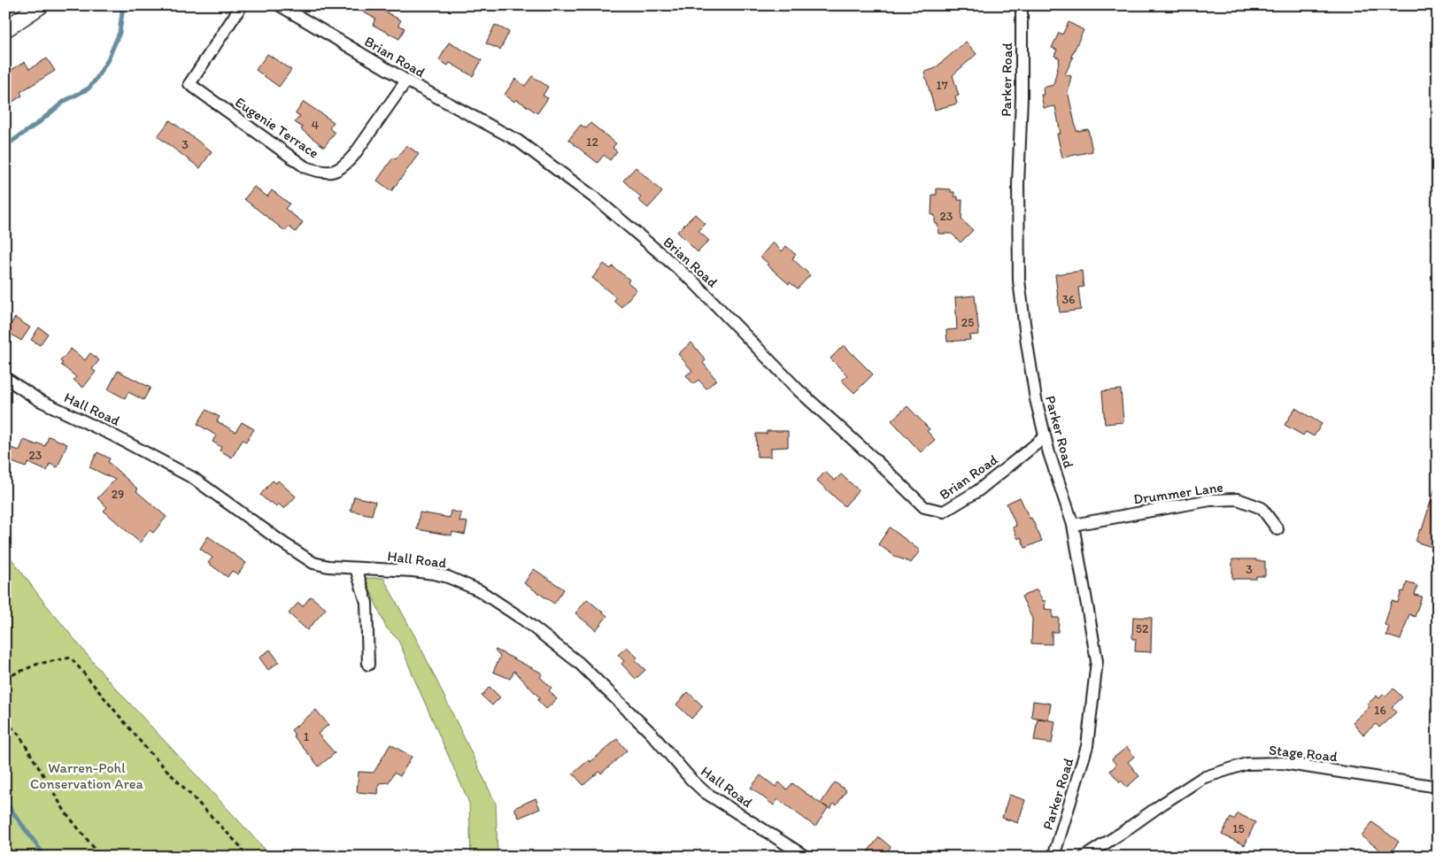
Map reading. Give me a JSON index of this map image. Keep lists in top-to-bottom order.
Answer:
{
  "streets": {
    "street": [
      "Brian Road",
      "Parker Road",
      "Eugenie Terrace",
      "Hall Road",
      "Drummer Lane",
      "Stage Road"
    ]
  },
  "crossings": [
    ["Brian Road", "Parker Road"],
    ["Brian Road", "Eugenie Terrace"],
    ["Parker Road", "Drummer Lane"]
  ],
  "parks": ["Warren-Pohl Conservation Area"],
  "house_numbers": [
    "17",
    "4",
    "12",
    "3",
    "23",
    "36",
    "25",
    "23",
    "29",
    "3",
    "52",
    "16",
    "1",
    "15"
  ]
}
